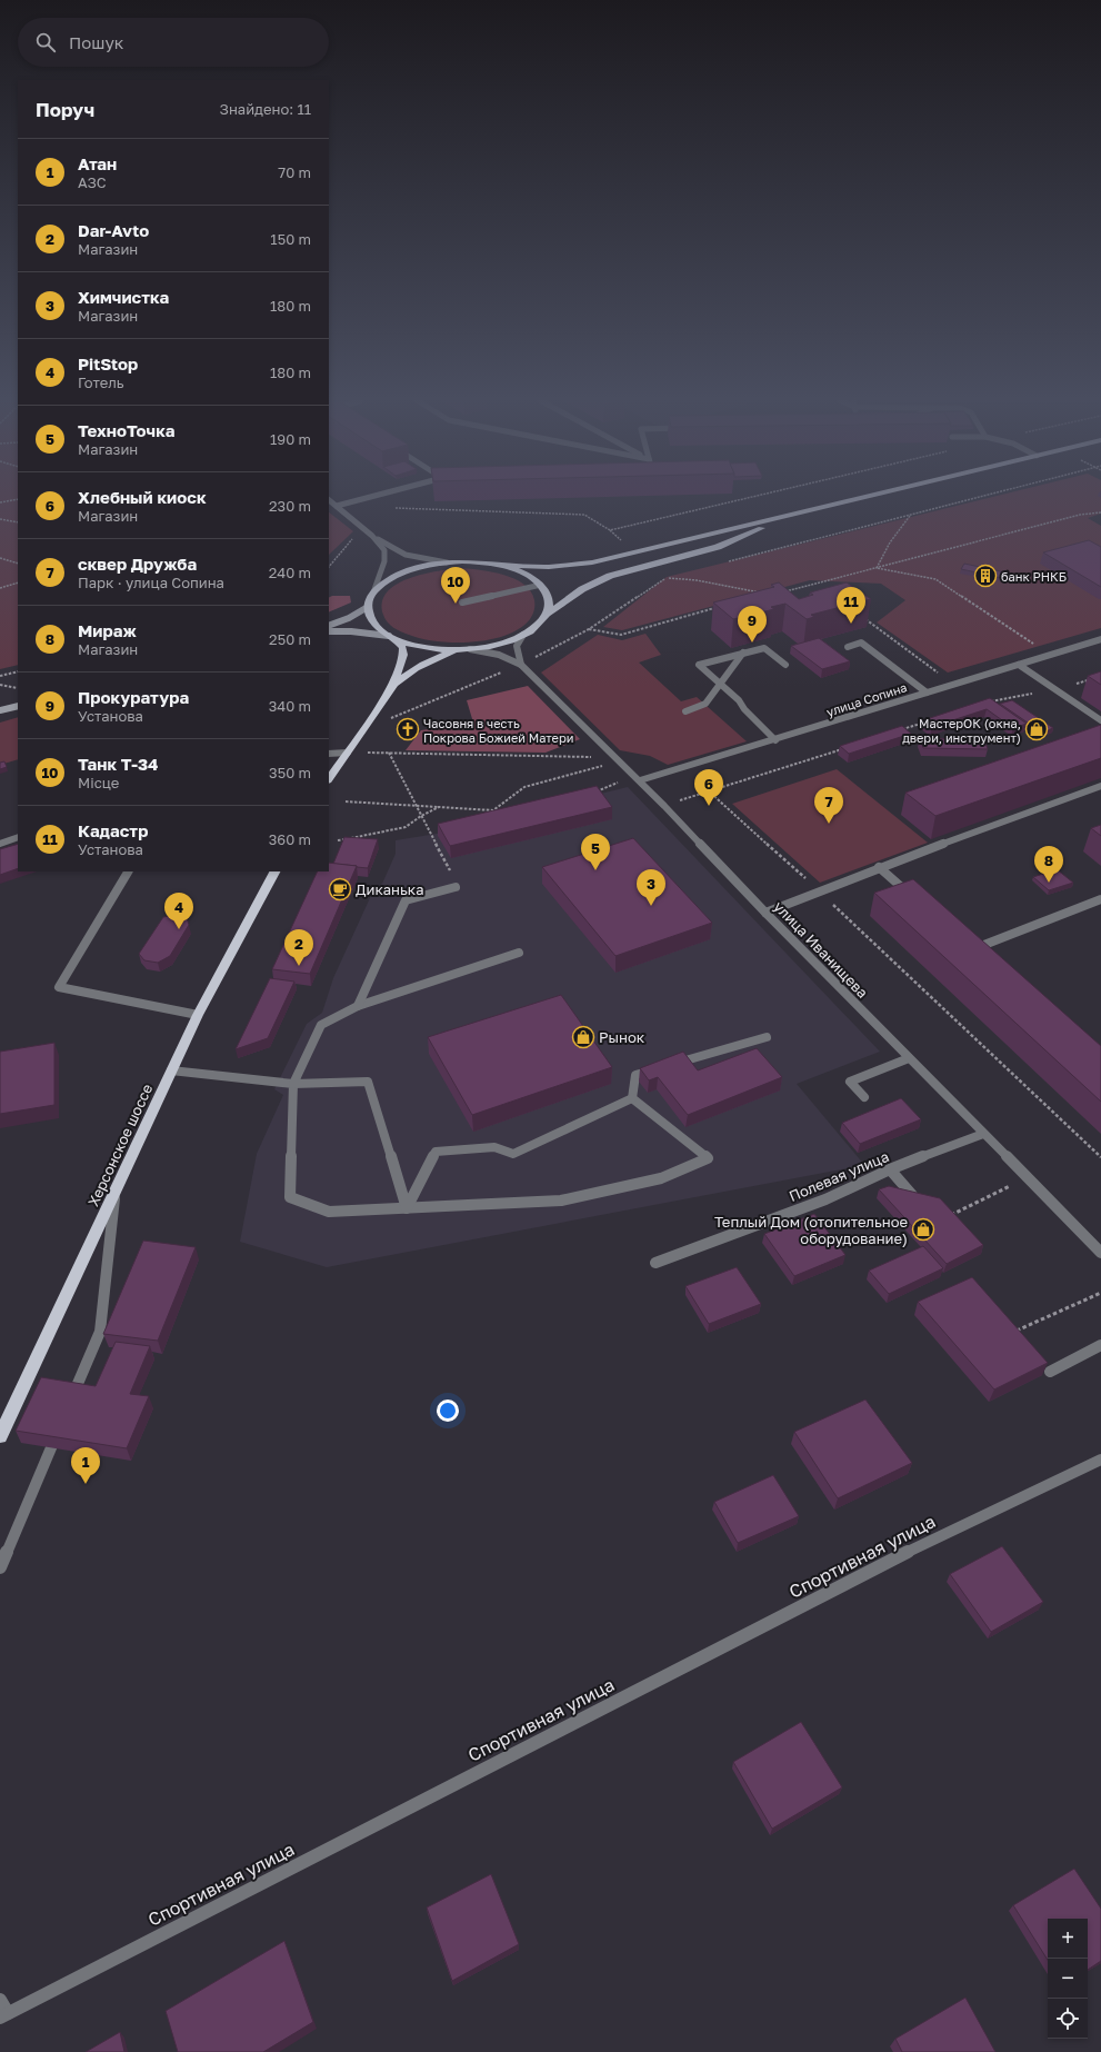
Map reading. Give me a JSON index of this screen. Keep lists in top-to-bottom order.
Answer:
{
  "streets": {
    "highway": ["Херсонское шоссе"],
    "street": [
      "улица Сопина",
      "улица Иванищева",
      "Полевая улица",
      "Спортивная улица"
    ]
  },
  "crossings": [
    ["улица Сопина", "улица Иванищева"],
    ["улица Иванищева", "Полевая улица"]
  ],
  "places": {
    "building": ["банк РНКБ"],
    "church": ["Часовня в честь Покрова Божией Матери"],
    "shop": ["МастерОК (окна, двери, инструмент)", "Рынок", "Теплый Дом (отопительное оборудование)"],
    "cafe": ["Диканька"]
  },
  "page": {
    "search": "Пошук",
    "heading": ["Поруч", "Знайдено: 11"],
    "list": [
      {
        "mark": "1",
        "name": "Атан",
        "note": "АЗС",
        "value": "70 m"
      },
      {
        "mark": "2",
        "name": "Dar-Avto",
        "note": "Магазин",
        "value": "150 m"
      },
      {
        "mark": "3",
        "name": "Химчистка",
        "note": "Магазин",
        "value": "180 m"
      },
      {
        "mark": "4",
        "name": "PitStop",
        "note": "Готель",
        "value": "180 m"
      },
      {
        "mark": "5",
        "name": "ТехноТочка",
        "note": "Магазин",
        "value": "190 m"
      },
      {
        "mark": "6",
        "name": "Хлебный киоск",
        "note": "Магазин",
        "value": "230 m"
      },
      {
        "mark": "7",
        "name": "сквер Дружба",
        "note": "Парк · улица Сопина",
        "value": "240 m"
      },
      {
        "mark": "8",
        "name": "Мираж",
        "note": "Магазин",
        "value": "250 m"
      },
      {
        "mark": "9",
        "name": "Прокуратура",
        "note": "Установа",
        "value": "340 m"
      },
      {
        "mark": "10",
        "name": "Танк Т-34",
        "note": "Місце",
        "value": "350 m"
      },
      {
        "mark": "11",
        "name": "Кадастр",
        "note": "Установа",
        "value": "360 m"
      }
    ],
    "pins": [
      "10",
      "11",
      "9",
      "6",
      "7",
      "5",
      "8",
      "3",
      "4",
      "2",
      "1"
    ],
    "map_buttons": ["+", "−"]
  }
}
